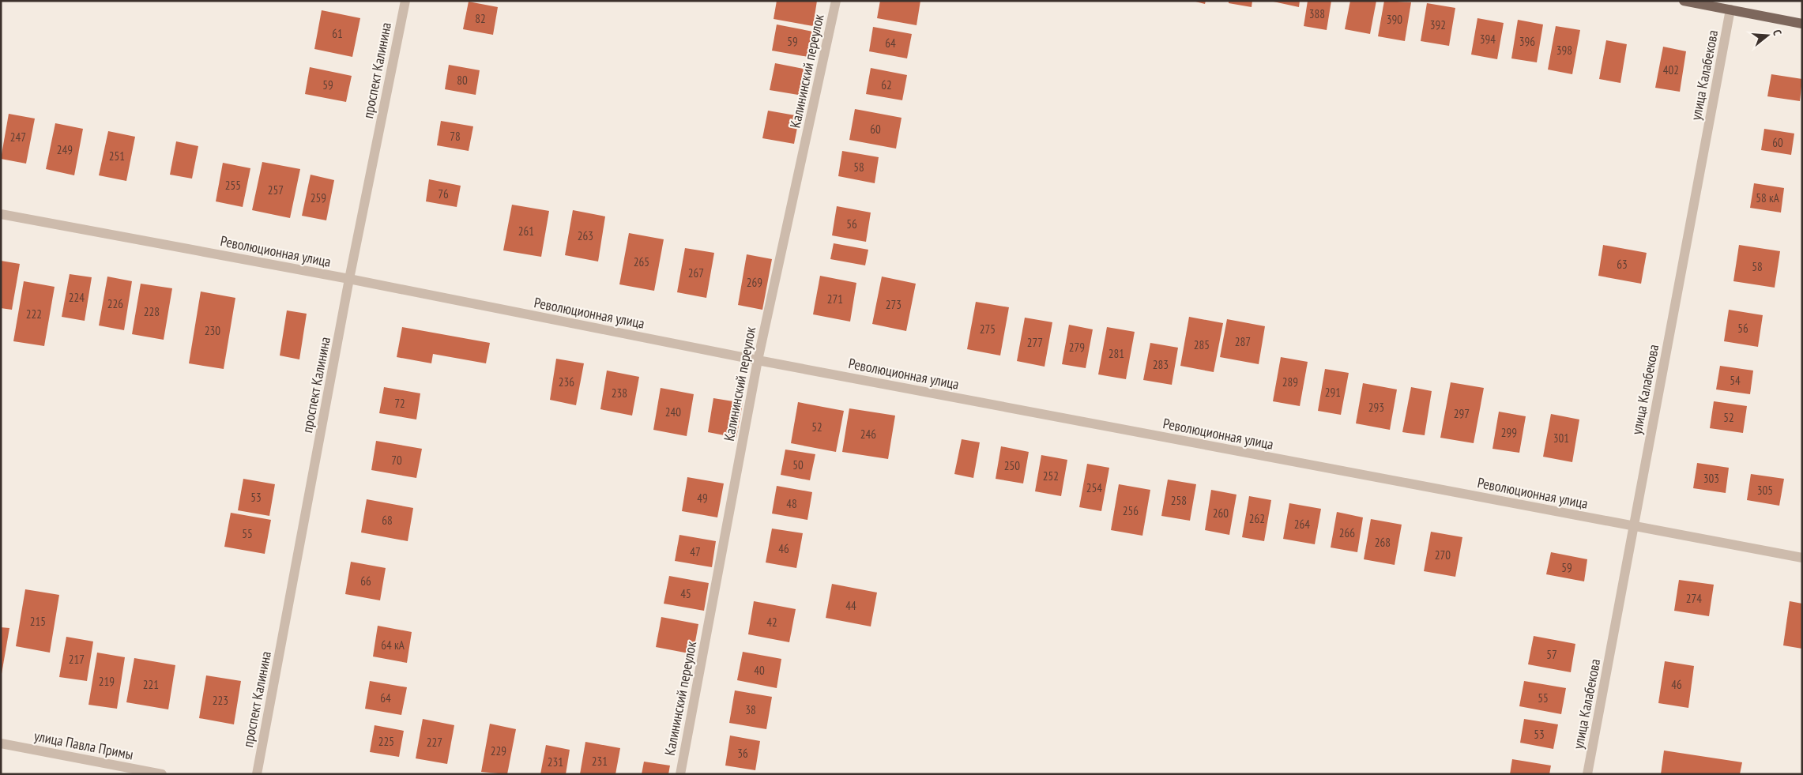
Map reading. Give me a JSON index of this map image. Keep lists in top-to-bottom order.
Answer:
{
  "streets": {
    "street": [
      "проспект Калинина",
      "Калининский переулок",
      "улица Калабекова",
      "Революционная улица",
      "улица Павла Примы"
    ]
  },
  "crossings": [
    ["проспект Калинина", "Революционная улица"],
    ["Калининский переулок", "Революционная улица"],
    ["улица Калабекова", "Революционная улица"]
  ],
  "house_numbers": [
    "388",
    "82",
    "390",
    "392",
    "61",
    "394",
    "59",
    "396",
    "64",
    "398",
    "402",
    "80",
    "59",
    "62",
    "60",
    "78",
    "247",
    "60",
    "249",
    "251",
    "58",
    "255",
    "257",
    "76",
    "259",
    "58 кА",
    "56",
    "261",
    "263",
    "265",
    "63",
    "58",
    "267",
    "269",
    "224",
    "271",
    "226",
    "273",
    "228",
    "222",
    "56",
    "275",
    "230",
    "287",
    "277",
    "285",
    "279",
    "281",
    "283",
    "54",
    "236",
    "289",
    "291",
    "238",
    "72",
    "293",
    "240",
    "297",
    "52",
    "52",
    "299",
    "246",
    "301",
    "70",
    "50",
    "250",
    "252",
    "303",
    "254",
    "305",
    "53",
    "49",
    "258",
    "48",
    "256",
    "260",
    "262",
    "68",
    "264",
    "266",
    "55",
    "268",
    "46",
    "47",
    "270",
    "59",
    "66",
    "45",
    "274",
    "44",
    "215",
    "42",
    "64 кА",
    "57",
    "217",
    "40",
    "219",
    "221",
    "46",
    "64",
    "55",
    "223",
    "38",
    "53",
    "225",
    "227",
    "229",
    "36",
    "231",
    "231"
  ],
  "north": "right"
}
